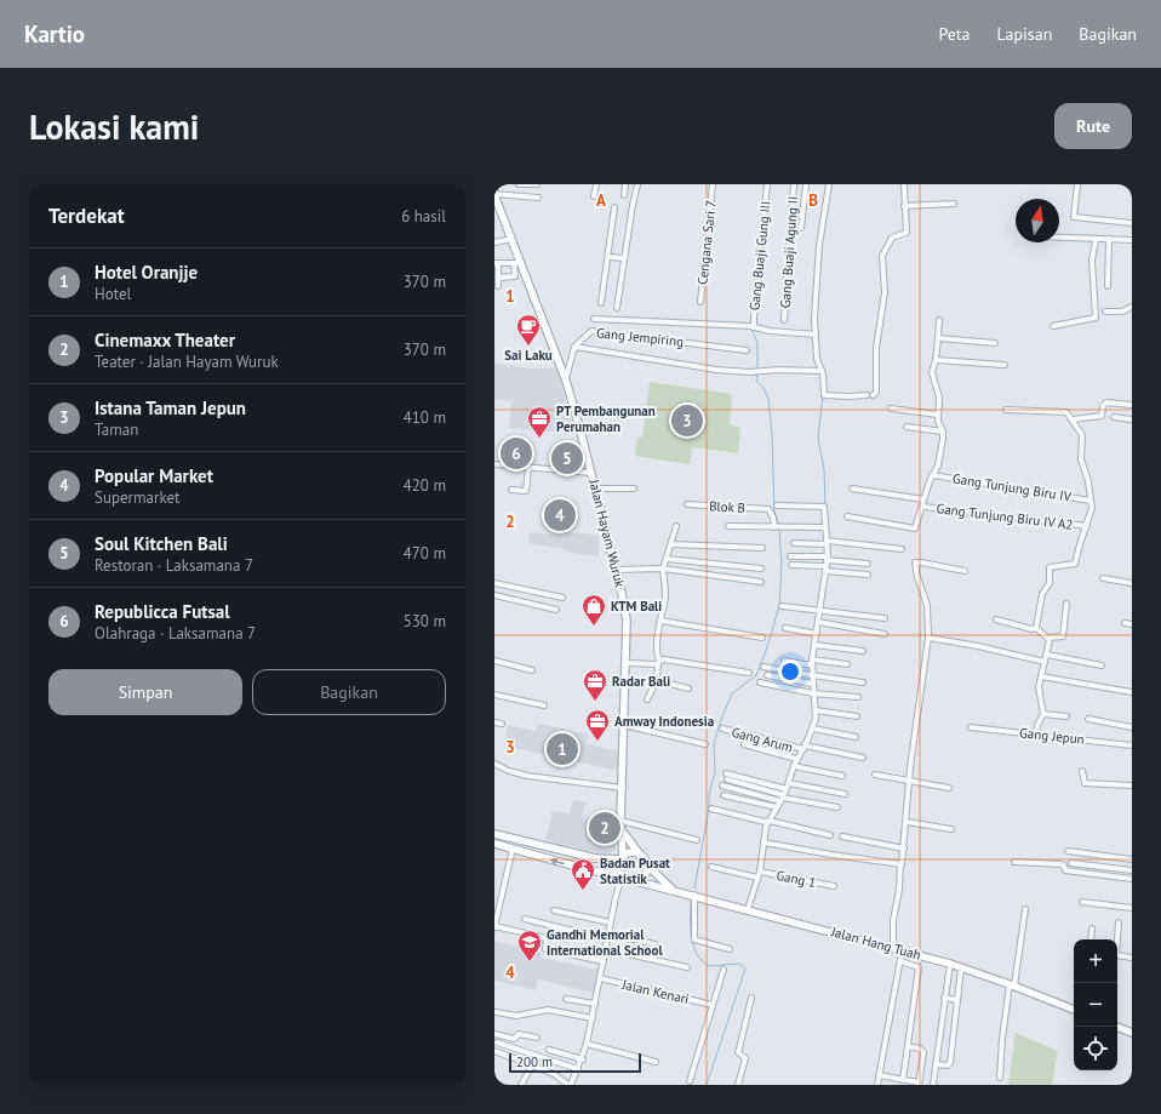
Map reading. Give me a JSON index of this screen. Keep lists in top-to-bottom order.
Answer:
{
  "streets": {
    "main road": ["Jalan Hayam Wuruk", "Jalan Hang Tuah"],
    "street": [
      "Cengana Sari 7",
      "Gang Buaji Agung II",
      "Gang Buaji Gung III",
      "Gang Jempiring",
      "Gang Tunjung Biru IV",
      "Blok B",
      "Gang Tunjung Biru IV A2",
      "Gang Jepun",
      "Gang Arum",
      "Gang 1",
      "Jalan Kenari"
    ]
  },
  "crossings": [
    ["Gang Tunjung Biru IV", "Gang Tunjung Biru IV A2"],
    ["Jalan Hayam Wuruk", "Jalan Hang Tuah"]
  ],
  "places": {
    "cafe": ["Sai Laku"],
    "office": ["PT Pembangunan Perumahan", "Radar Bali", "Amway Indonesia"],
    "shop": ["KTM Bali"],
    "public building": ["Badan Pusat Statistik"],
    "school or university": ["Gandhi Memorial International School"]
  },
  "scale_bar": "200 m",
  "north": "top",
  "page": {
    "header": "Kartio",
    "nav": ["Peta", "Lapisan", "Bagikan"],
    "buttons": [
      "Rute",
      ["Simpan", "Bagikan"]
    ],
    "title": "Lokasi kami",
    "heading": ["Terdekat", "6 hasil"],
    "list": [
      {
        "mark": "1",
        "name": "Hotel Oranjje",
        "note": "Hotel",
        "value": "370 m"
      },
      {
        "mark": "2",
        "name": "Cinemaxx Theater",
        "note": "Teater · Jalan Hayam Wuruk",
        "value": "370 m"
      },
      {
        "mark": "3",
        "name": "Istana Taman Jepun",
        "note": "Taman",
        "value": "410 m"
      },
      {
        "mark": "4",
        "name": "Popular Market",
        "note": "Supermarket",
        "value": "420 m"
      },
      {
        "mark": "5",
        "name": "Soul Kitchen Bali",
        "note": "Restoran · Laksamana 7",
        "value": "470 m"
      },
      {
        "mark": "6",
        "name": "Republicca Futsal",
        "note": "Olahraga · Laksamana 7",
        "value": "530 m"
      }
    ],
    "pins": [
      "3",
      "6",
      "5",
      "4",
      "1",
      "2"
    ],
    "map_buttons": ["+", "−"],
    "scale": "200 m"
  },
  "grid": {
    "columns": ["A", "B"],
    "rows": [
      "1",
      "2",
      "3",
      "4"
    ]
  }
}
